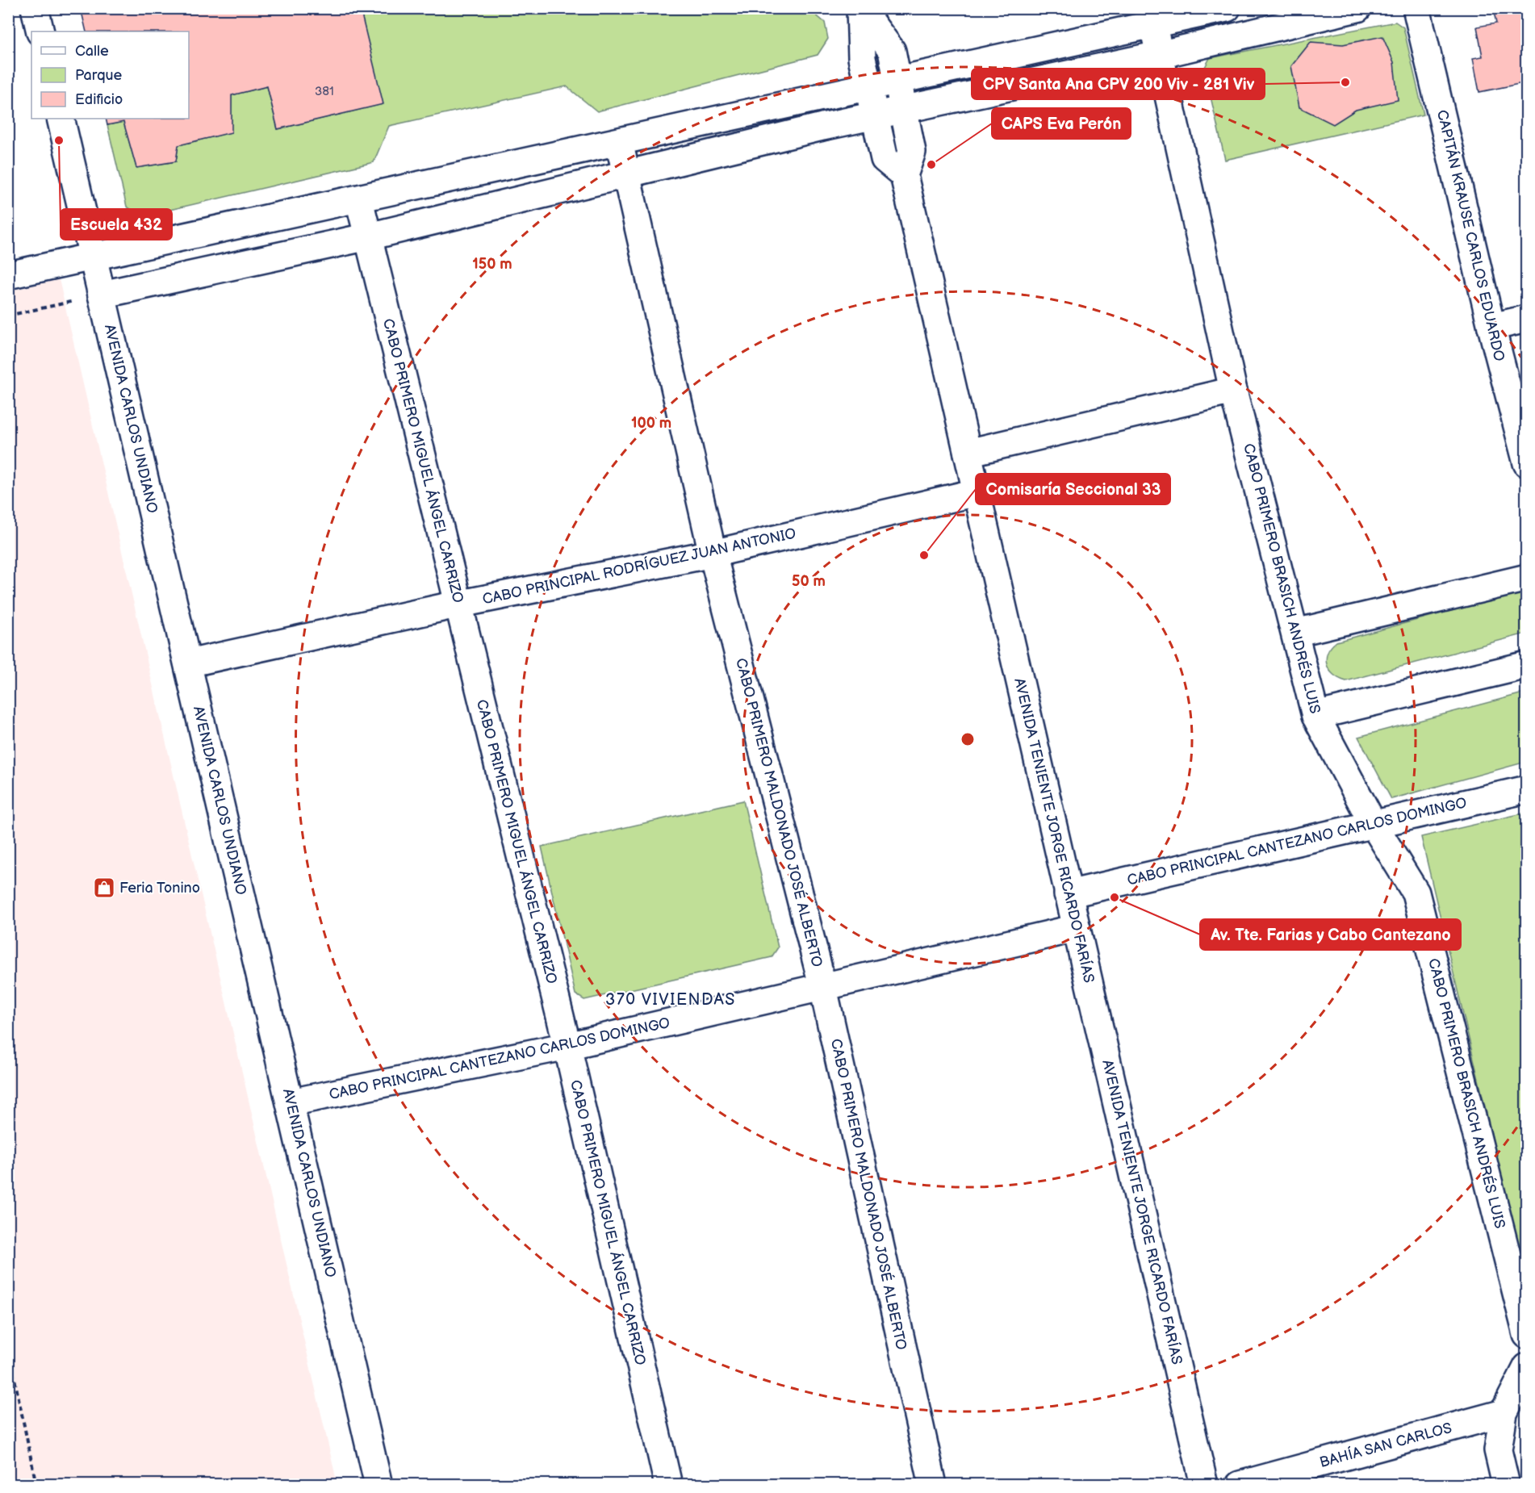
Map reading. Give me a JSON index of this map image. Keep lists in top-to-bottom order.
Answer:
{
  "streets": {
    "street": [
      "CAPITÁN KRAUSE CARLOS EDUARDO",
      "AVENIDA CARLOS UNDIANO",
      "CABO PRIMERO MIGUEL ÁNGEL CARRIZO",
      "CABO PRINCIPAL RODRÍGUEZ JUAN ANTONIO",
      "CABO PRIMERO BRASICH ANDRÉS LUIS",
      "CABO PRIMERO MALDONADO JOSÉ ALBERTO",
      "AVENIDA TENIENTE JORGE RICARDO FARÍAS",
      "CABO PRINCIPAL CANTEZANO CARLOS DOMINGO",
      "BAHÍA SAN CARLOS"
    ]
  },
  "crossings": [
    ["AVENIDA CARLOS UNDIANO", "CABO PRINCIPAL RODRÍGUEZ JUAN ANTONIO"],
    ["AVENIDA CARLOS UNDIANO", "CABO PRINCIPAL CANTEZANO CARLOS DOMINGO"],
    ["CABO PRIMERO MIGUEL ÁNGEL CARRIZO", "CABO PRINCIPAL RODRÍGUEZ JUAN ANTONIO"],
    ["CABO PRIMERO MIGUEL ÁNGEL CARRIZO", "CABO PRINCIPAL CANTEZANO CARLOS DOMINGO"],
    ["CABO PRINCIPAL RODRÍGUEZ JUAN ANTONIO", "CABO PRIMERO MALDONADO JOSÉ ALBERTO"],
    ["CABO PRINCIPAL RODRÍGUEZ JUAN ANTONIO", "AVENIDA TENIENTE JORGE RICARDO FARÍAS"],
    ["CABO PRIMERO BRASICH ANDRÉS LUIS", "CABO PRINCIPAL CANTEZANO CARLOS DOMINGO"],
    ["CABO PRIMERO MALDONADO JOSÉ ALBERTO", "CABO PRINCIPAL CANTEZANO CARLOS DOMINGO"],
    ["AVENIDA TENIENTE JORGE RICARDO FARÍAS", "CABO PRINCIPAL CANTEZANO CARLOS DOMINGO"]
  ],
  "districts": ["370 VIVIENDAS"],
  "places": {
    "other": [
      "CPV Santa Ana CPV 200 Viv - 281 Viv",
      "Escuela 432",
      "CAPS Eva Perón",
      "Comisaría Seccional 33",
      "Av. Tte. Farias y Cabo Cantezano"
    ],
    "shop": ["Feria Tonino"]
  },
  "house_numbers": ["381"],
  "legend": ["Calle", "Parque", "Edificio"],
  "rings": ["150 m", "100 m", "50 m"]
}
